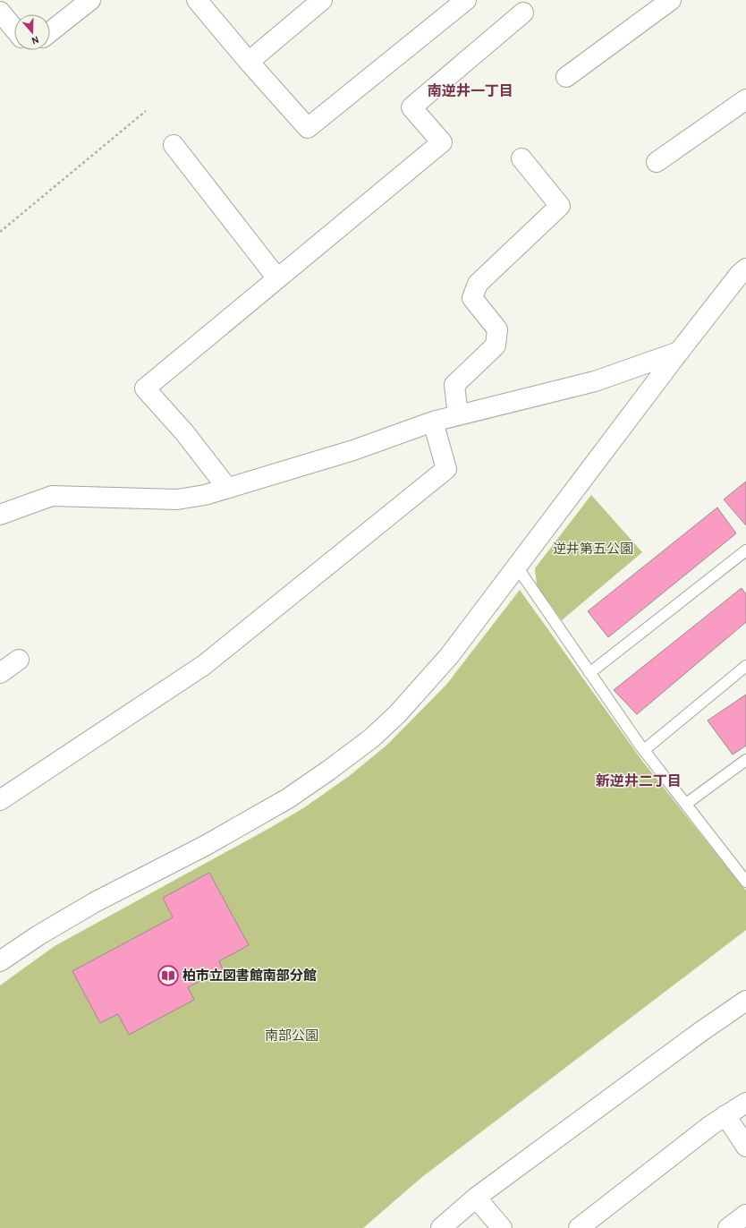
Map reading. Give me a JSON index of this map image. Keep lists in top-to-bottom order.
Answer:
{
  "districts": ["南逆井一丁目", "新逆井二丁目"],
  "parks": ["逆井第五公園", "南部公園"],
  "places": {
    "library": ["柏市立図書館南部分館"]
  },
  "north": "bottom"
}
